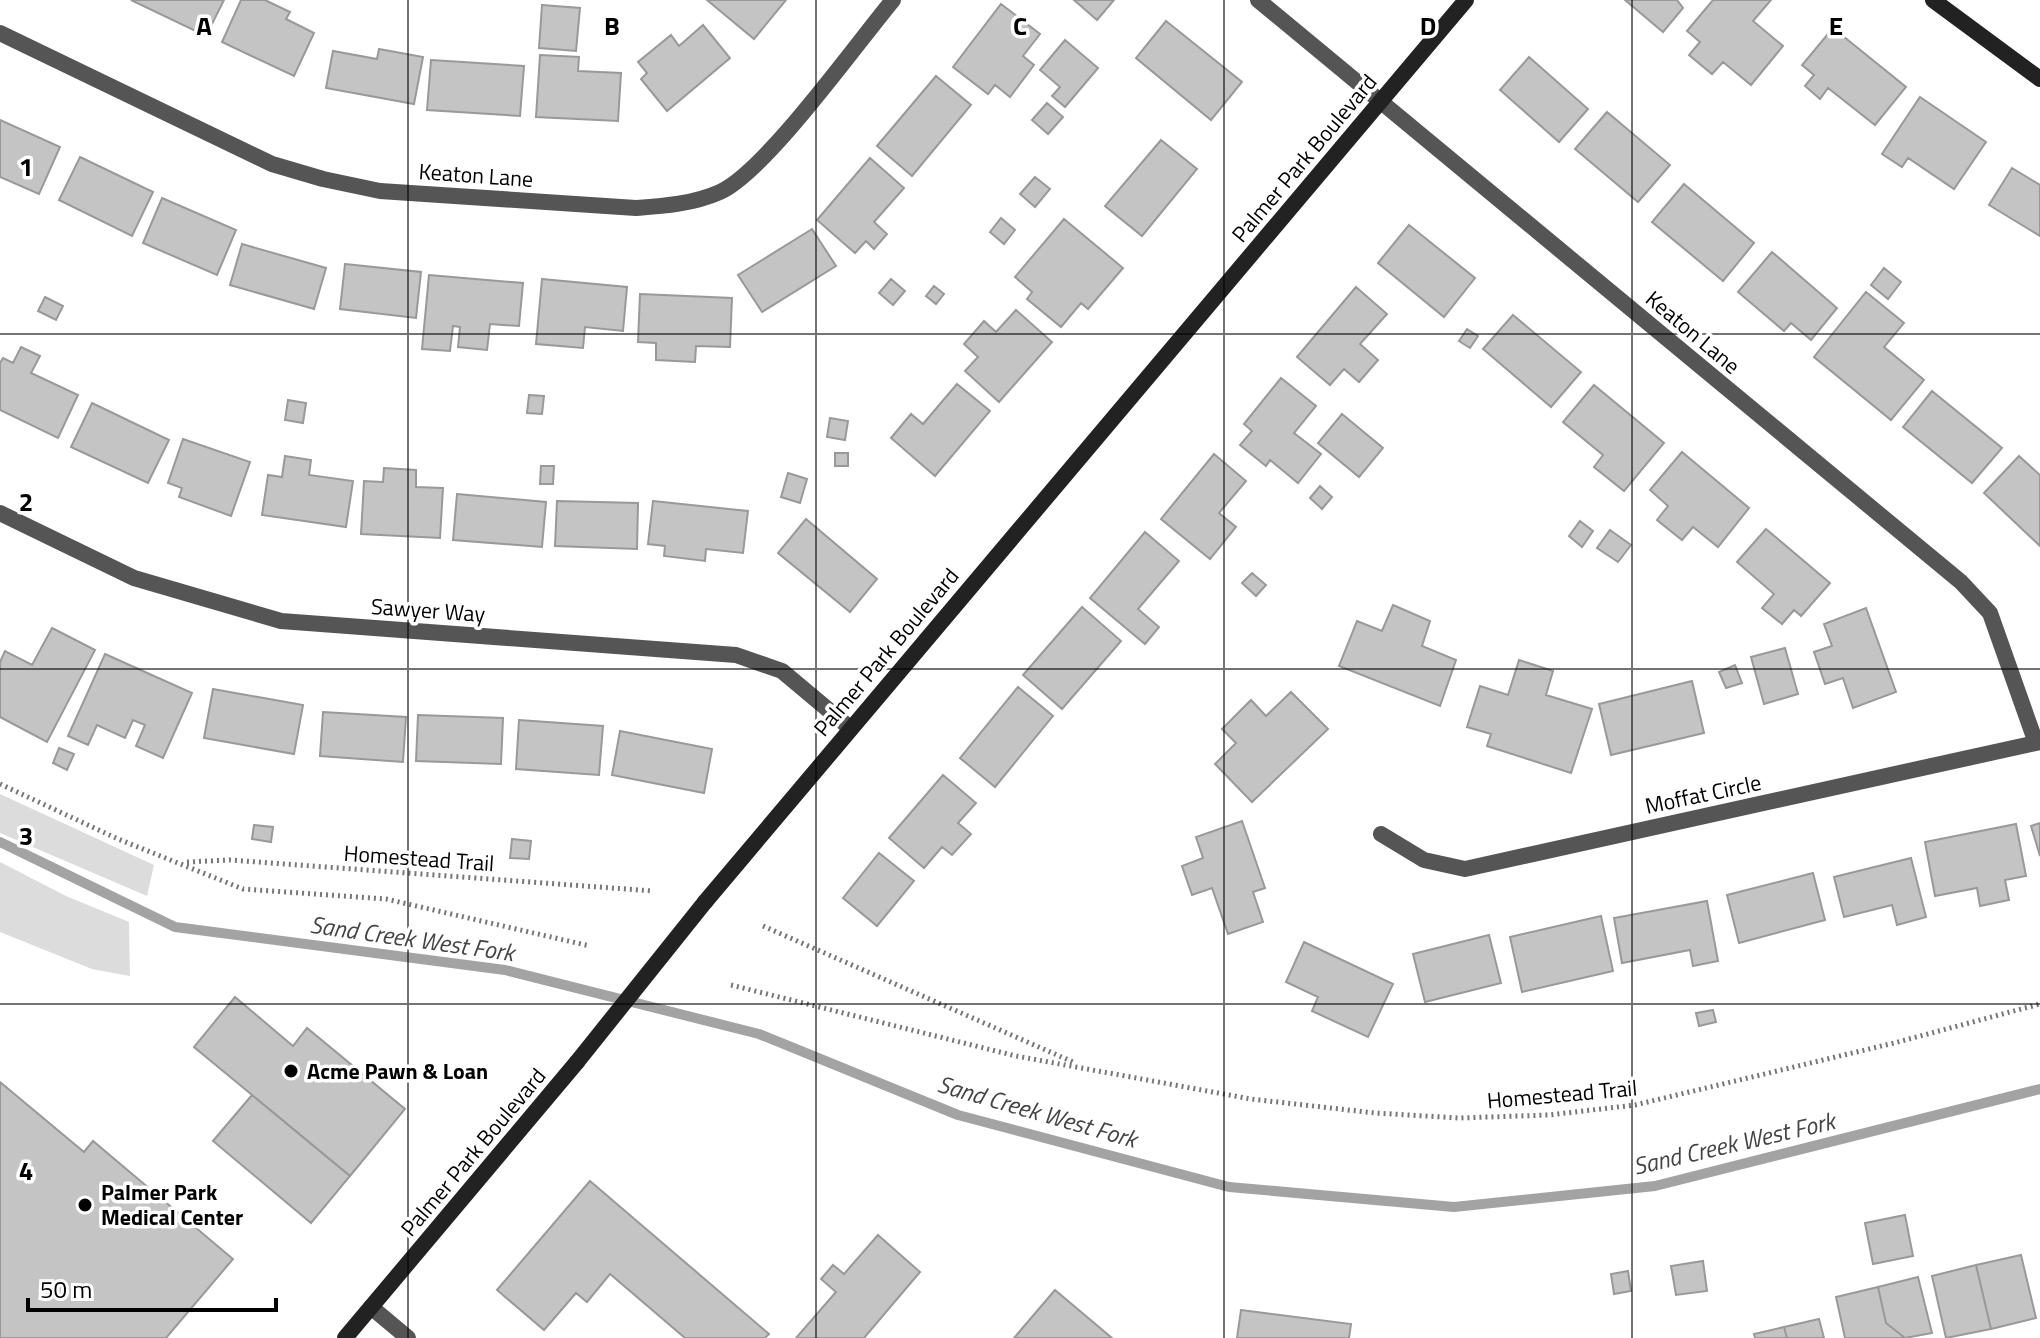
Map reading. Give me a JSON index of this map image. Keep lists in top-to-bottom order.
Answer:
{
  "streets": {
    "main road": ["Palmer Park Boulevard"],
    "street": ["Keaton Lane", "Sawyer Way", "Moffat Circle"],
    "path": ["Homestead Trail"]
  },
  "crossings": [
    ["Palmer Park Boulevard", "Keaton Lane"],
    ["Palmer Park Boulevard", "Sawyer Way"],
    ["Keaton Lane", "Moffat Circle"]
  ],
  "water": ["Sand Creek West Fork"],
  "places": ["Acme Pawn & Loan", "Palmer Park Medical Center"],
  "scale_bar": "50 m",
  "grid": {
    "columns": [
      "A",
      "B",
      "C",
      "D",
      "E"
    ],
    "rows": [
      "1",
      "2",
      "3",
      "4"
    ]
  }
}
